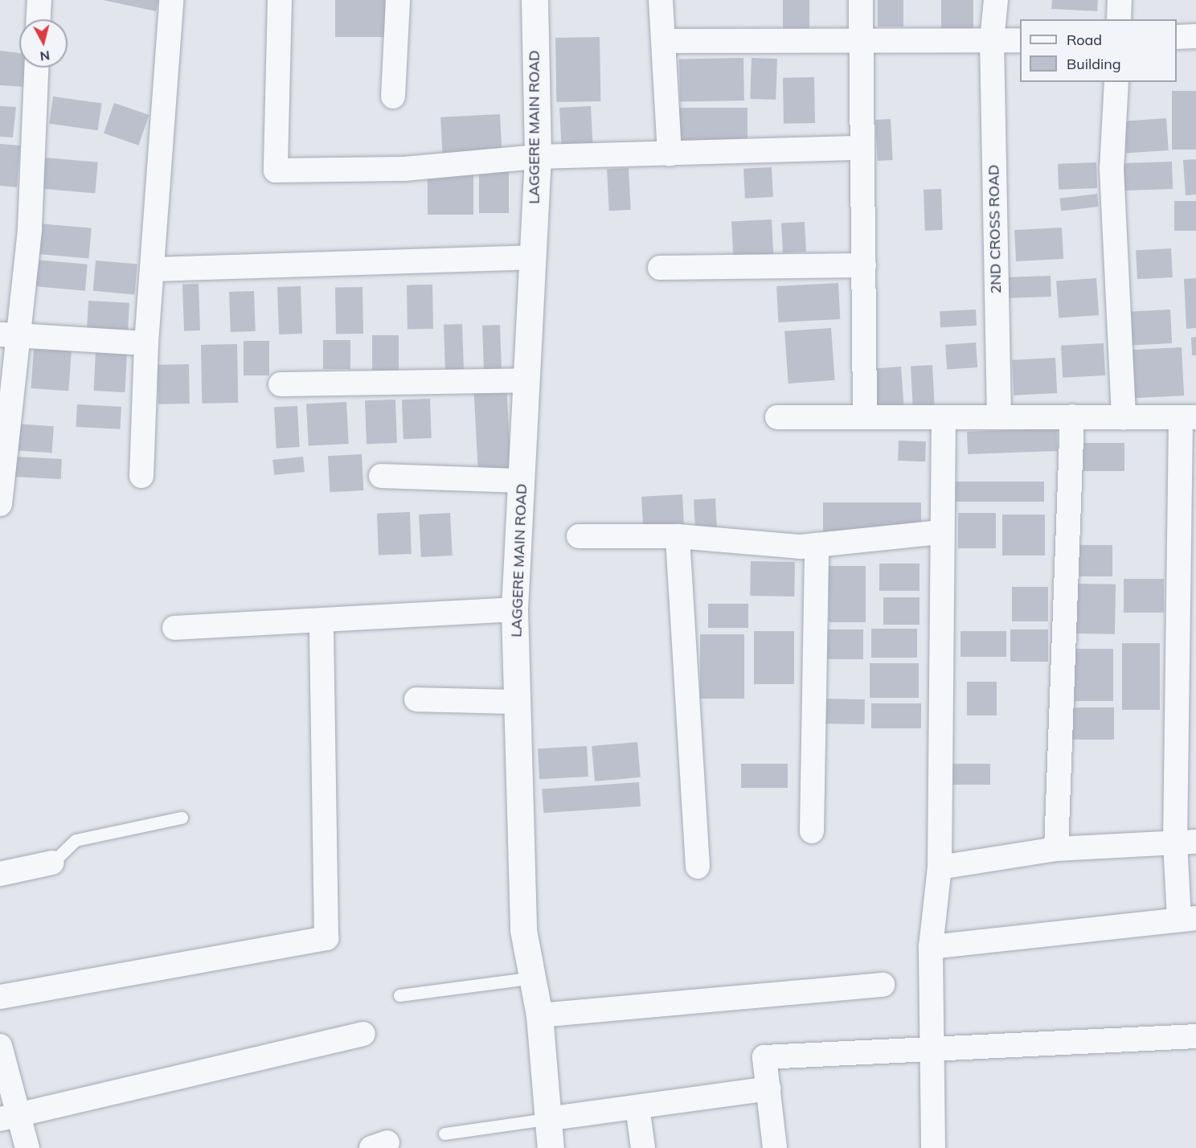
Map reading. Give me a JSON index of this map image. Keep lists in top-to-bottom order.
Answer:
{
  "streets": {
    "street": ["LAGGERE MAIN ROAD", "2ND CROSS ROAD"]
  },
  "legend": ["Road", "Building"],
  "north": "bottom"
}
